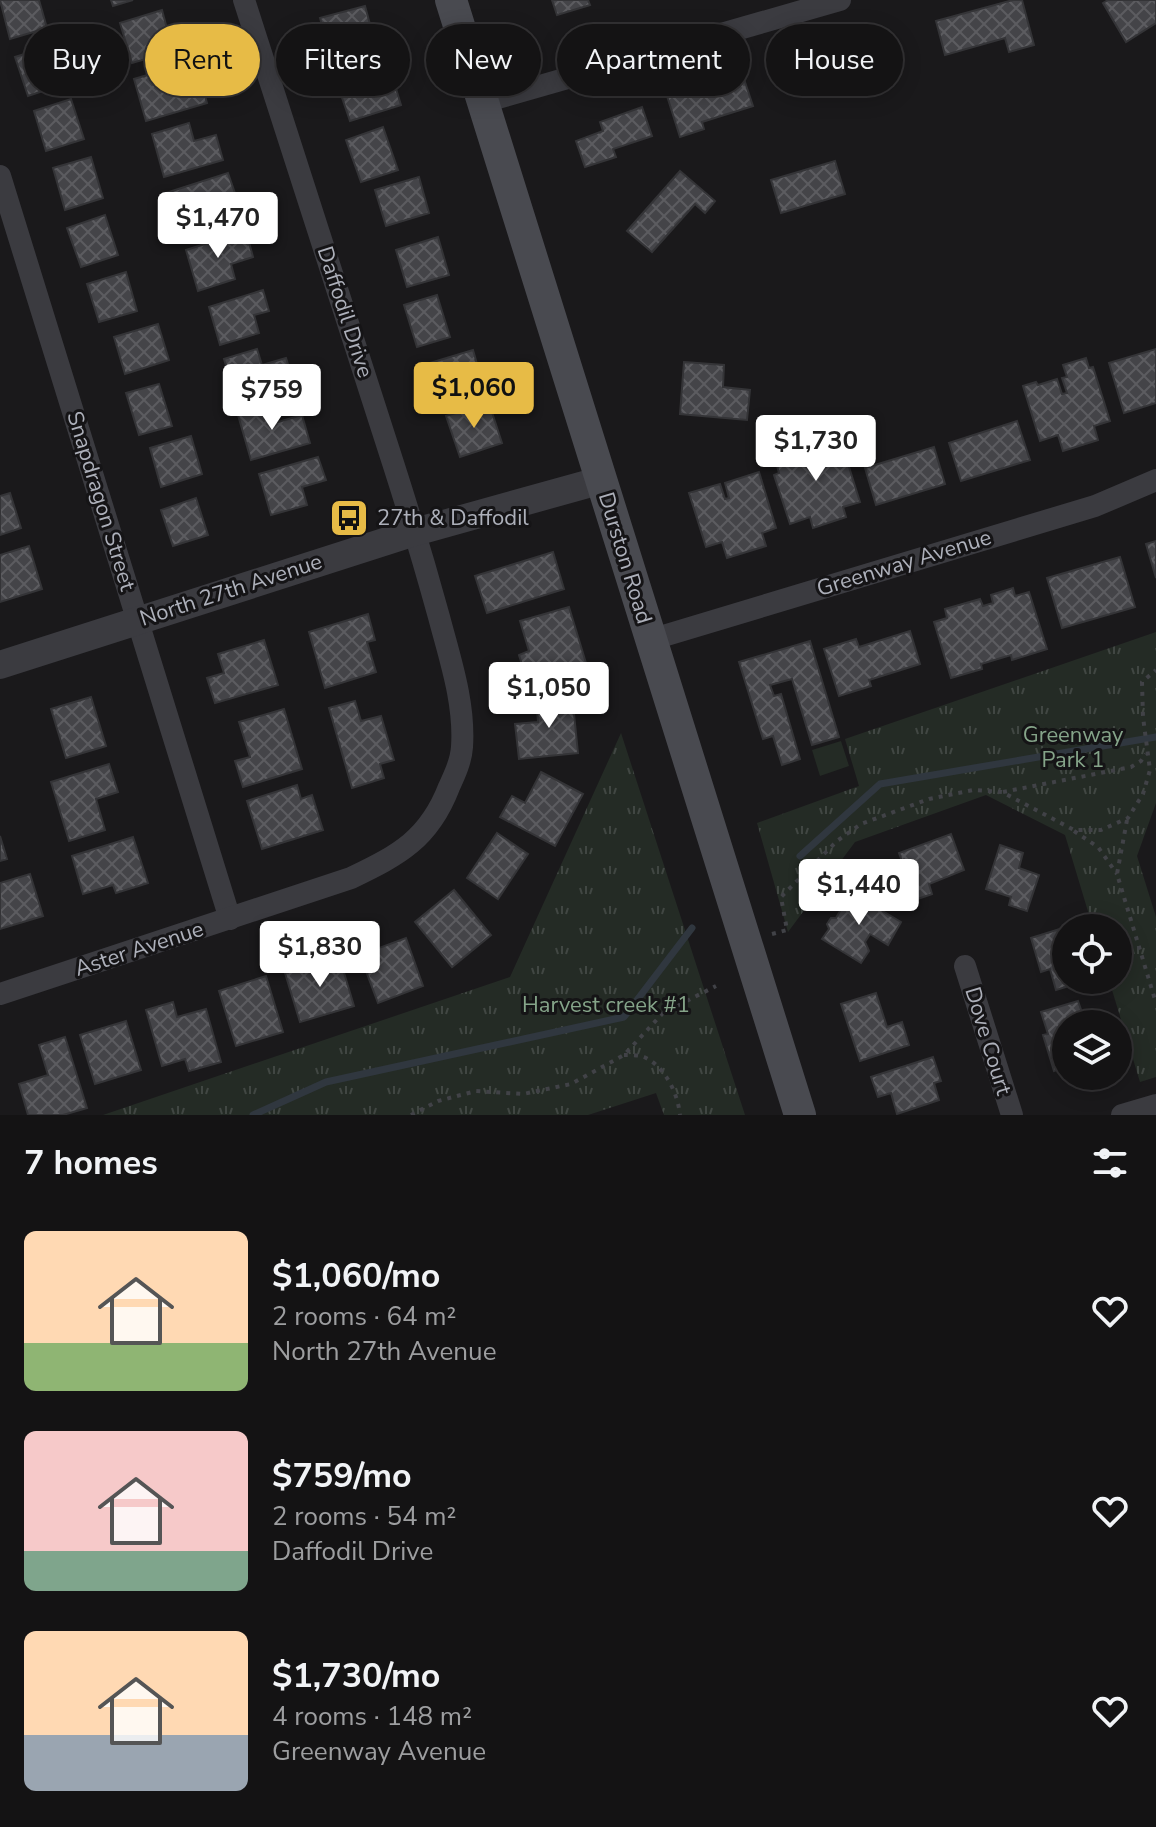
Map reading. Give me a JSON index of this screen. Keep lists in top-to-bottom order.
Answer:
{
  "streets": {
    "main road": ["Durston Road"],
    "street": [
      "Daffodil Drive",
      "Snapdragon Street",
      "Greenway Avenue",
      "North 27th Avenue",
      "Aster Avenue",
      "Dove Court"
    ]
  },
  "crossings": [
    ["Daffodil Drive", "North 27th Avenue"],
    ["Daffodil Drive", "Aster Avenue"],
    ["Snapdragon Street", "North 27th Avenue"],
    ["Snapdragon Street", "Aster Avenue"],
    ["Durston Road", "Greenway Avenue"],
    ["Durston Road", "North 27th Avenue"],
    ["North 27th Avenue", "Aster Avenue"]
  ],
  "parks": ["Greenway Park 1", "Harvest creek #1"],
  "places": {
    "bus stop": ["27th & Daffodil"]
  },
  "page": {
    "chip": [
      "Buy",
      "Rent",
      "Filters",
      "New",
      "Apartment",
      "House"
    ],
    "price": [
      "$1,470",
      "$1,060",
      "$759",
      "$1,730",
      "$1,050",
      "$1,440",
      "$1,830"
    ],
    "heading": "7 homes",
    "list": [
      {
        "name": "$1,060/mo",
        "note": "2 rooms · 64 m² · North 27th Avenue"
      },
      {
        "name": "$759/mo",
        "note": "2 rooms · 54 m² · Daffodil Drive"
      },
      {
        "name": "$1,730/mo",
        "note": "4 rooms · 148 m² · Greenway Avenue"
      }
    ]
  }
}
